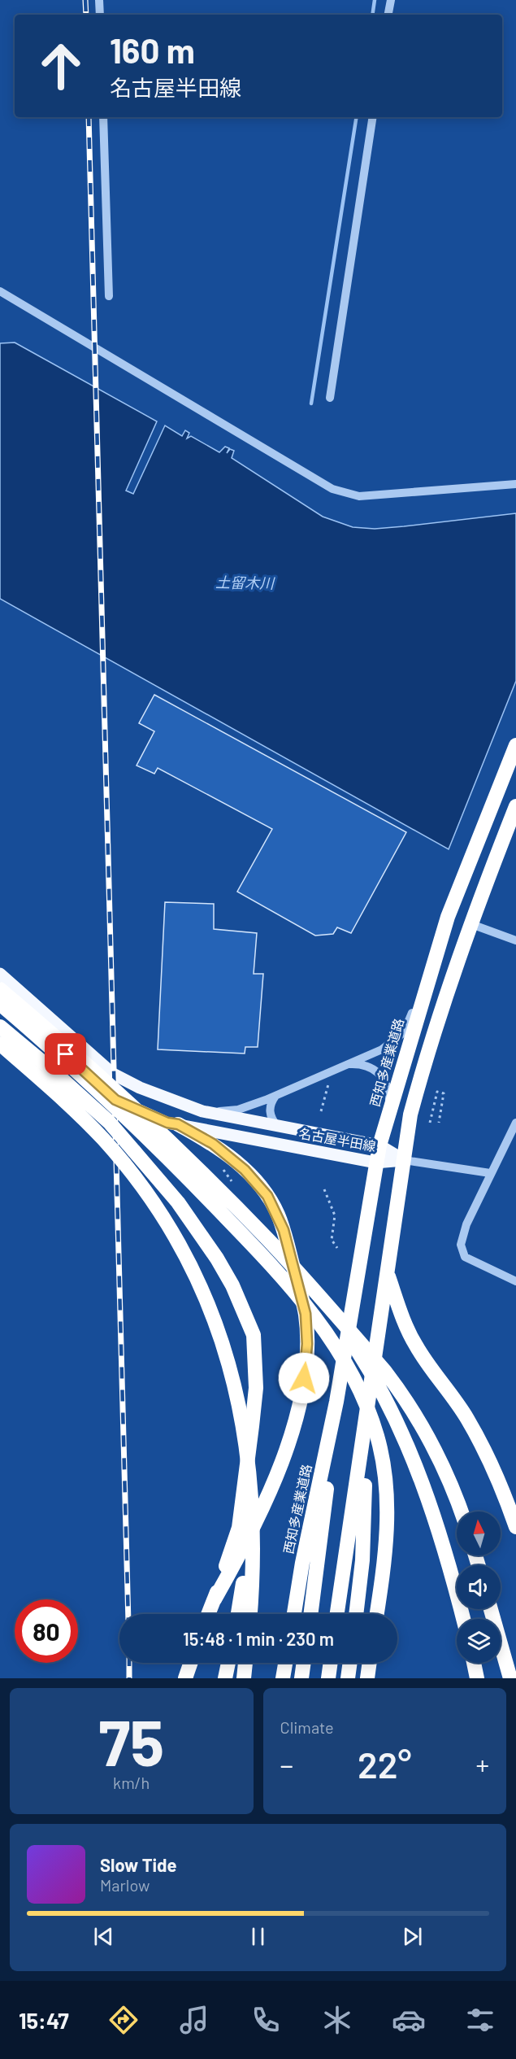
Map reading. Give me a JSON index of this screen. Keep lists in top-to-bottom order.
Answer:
{
  "streets": {
    "highway": ["西知多産業道路"],
    "main road": ["名古屋半田線"]
  },
  "crossings": [
    ["西知多産業道路", "名古屋半田線"]
  ],
  "water": ["土留木川"],
  "north": "top",
  "page": {
    "turn": ["160 m", "名古屋半田線"],
    "limit": "80",
    "trip": "15:48 · 1 min · 230 m",
    "tile": [
      ["75", "km/h"],
      "Climate"
    ],
    "heat": ["−", "22°", "+"],
    "song": ["Slow Tide", "Marlow"],
    "tabs": "15:47"
  }
}
